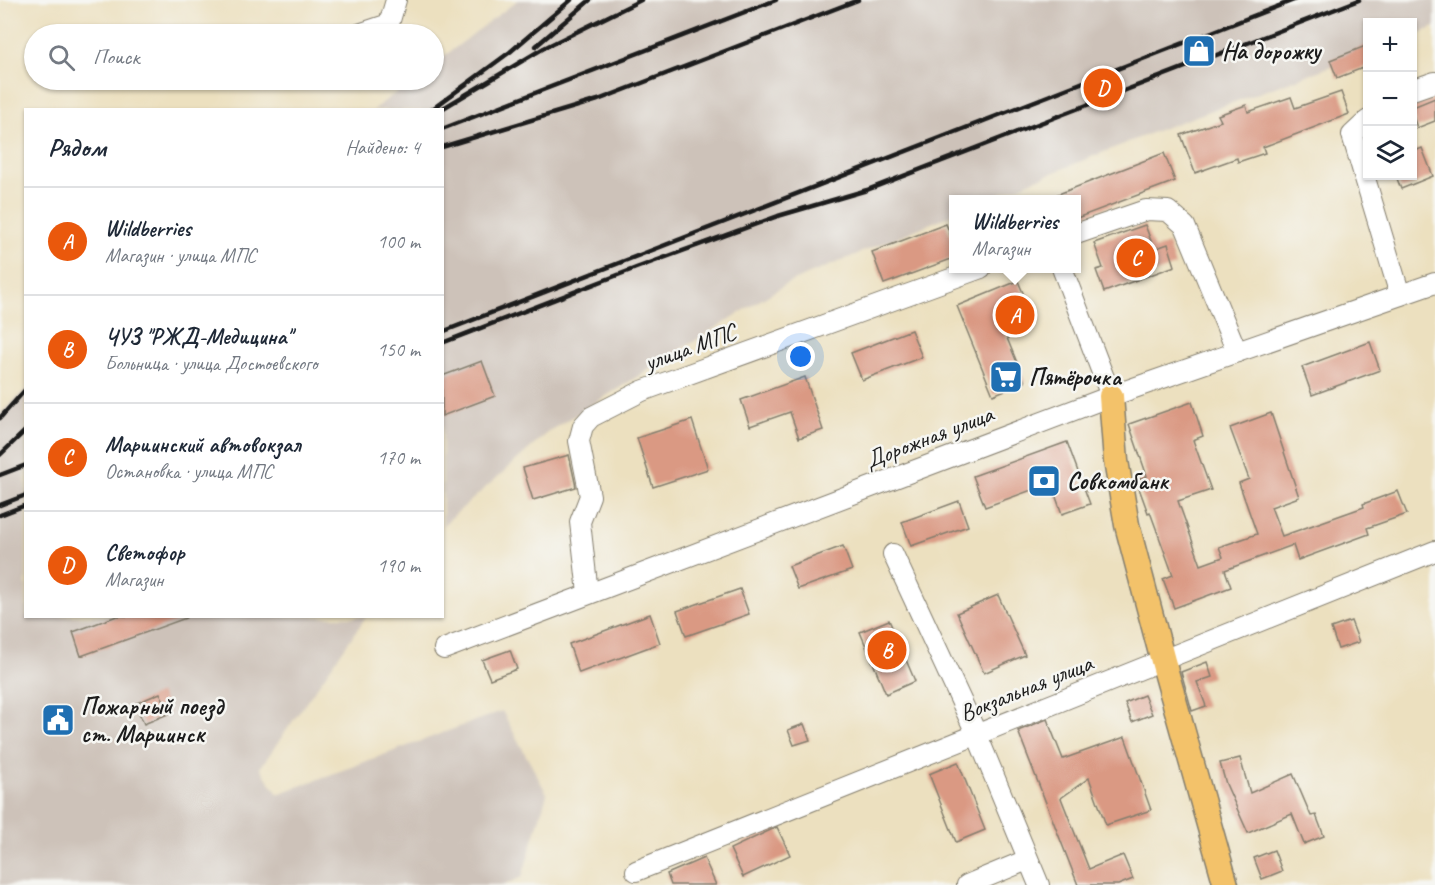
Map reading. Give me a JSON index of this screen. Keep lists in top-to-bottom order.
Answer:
{
  "streets": {
    "street": ["улица МПС", "Дорожная улица", "Вокзальная улица"]
  },
  "crossings": [
    ["улица МПС", "Дорожная улица"]
  ],
  "places": {
    "shop": ["На дорожку"],
    "supermarket": ["Пятёрочка"],
    "bank": ["Совкомбанк"],
    "public building": ["Пожарный поезд ст. Мариинск"]
  },
  "page": {
    "map_buttons": ["+", "−"],
    "search": "Поиск",
    "pins": [
      "D",
      "C",
      "A",
      "B"
    ],
    "heading": ["Рядом", "Найдено: 4"],
    "list": [
      {
        "mark": "A",
        "name": "Wildberries",
        "note": "Магазин · улица МПС",
        "value": "100 m"
      },
      {
        "mark": "B",
        "name": "ЧУЗ \"РЖД-Медицина\"",
        "note": "Больница · улица Достоевского",
        "value": "150 m"
      },
      {
        "mark": "C",
        "name": "Мариинский автовокзал",
        "note": "Остановка · улица МПС",
        "value": "170 m"
      },
      {
        "mark": "D",
        "name": "Светофор",
        "note": "Магазин",
        "value": "190 m"
      }
    ],
    "popup": ["Wildberries", "Магазин"]
  }
}
